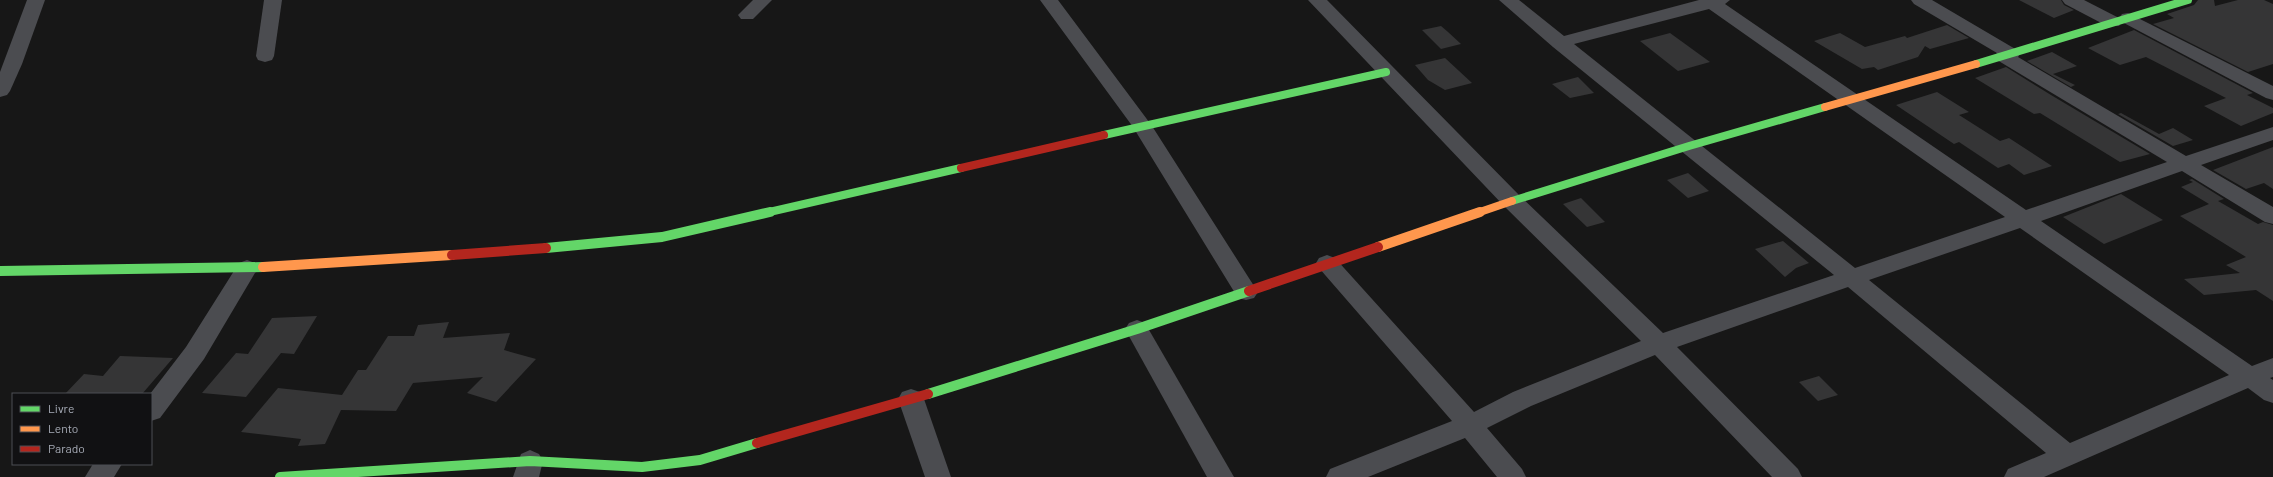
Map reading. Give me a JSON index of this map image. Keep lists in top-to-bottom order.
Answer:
{
  "legend": ["Livre", "Lento", "Parado"]
}
